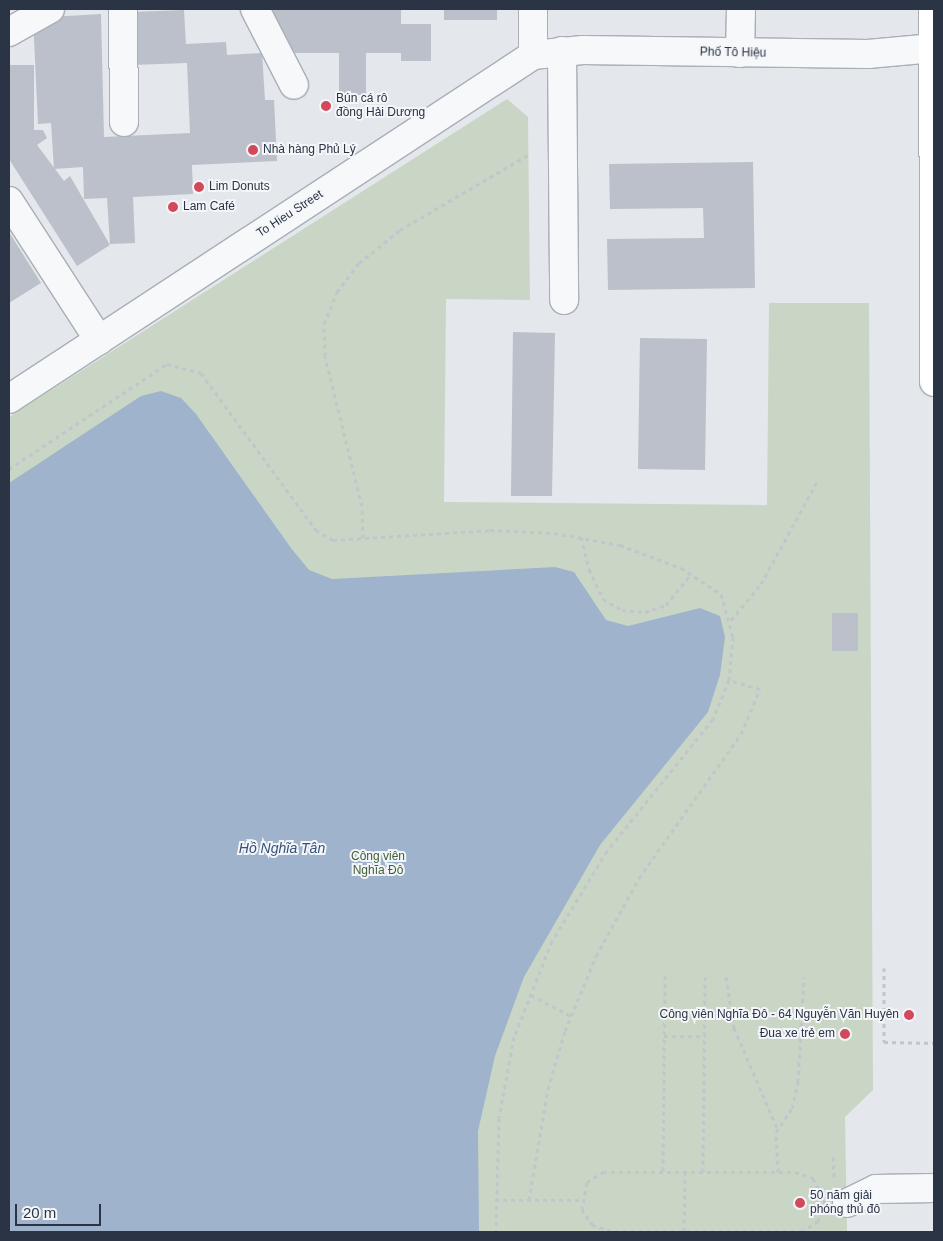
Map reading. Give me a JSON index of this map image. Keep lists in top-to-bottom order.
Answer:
{
  "streets": {
    "street": ["Phố Tô Hiệu", "To Hieu Street"]
  },
  "crossings": [
    ["Phố Tô Hiệu", "To Hieu Street"]
  ],
  "water": ["Hồ Nghĩa Tân"],
  "parks": ["Công viên Nghĩa Đô"],
  "places": [
    "Bún cá rô đồng Hải Dương",
    "Nhà hàng Phủ Lý",
    "Lim Donuts",
    "Lam Café",
    "Công viên Nghĩa Đô - 64 Nguyễn Văn Huyên",
    "Đua xe trẻ em",
    "50 năm giải phóng thủ đô"
  ],
  "scale_bar": "20 m"
}
